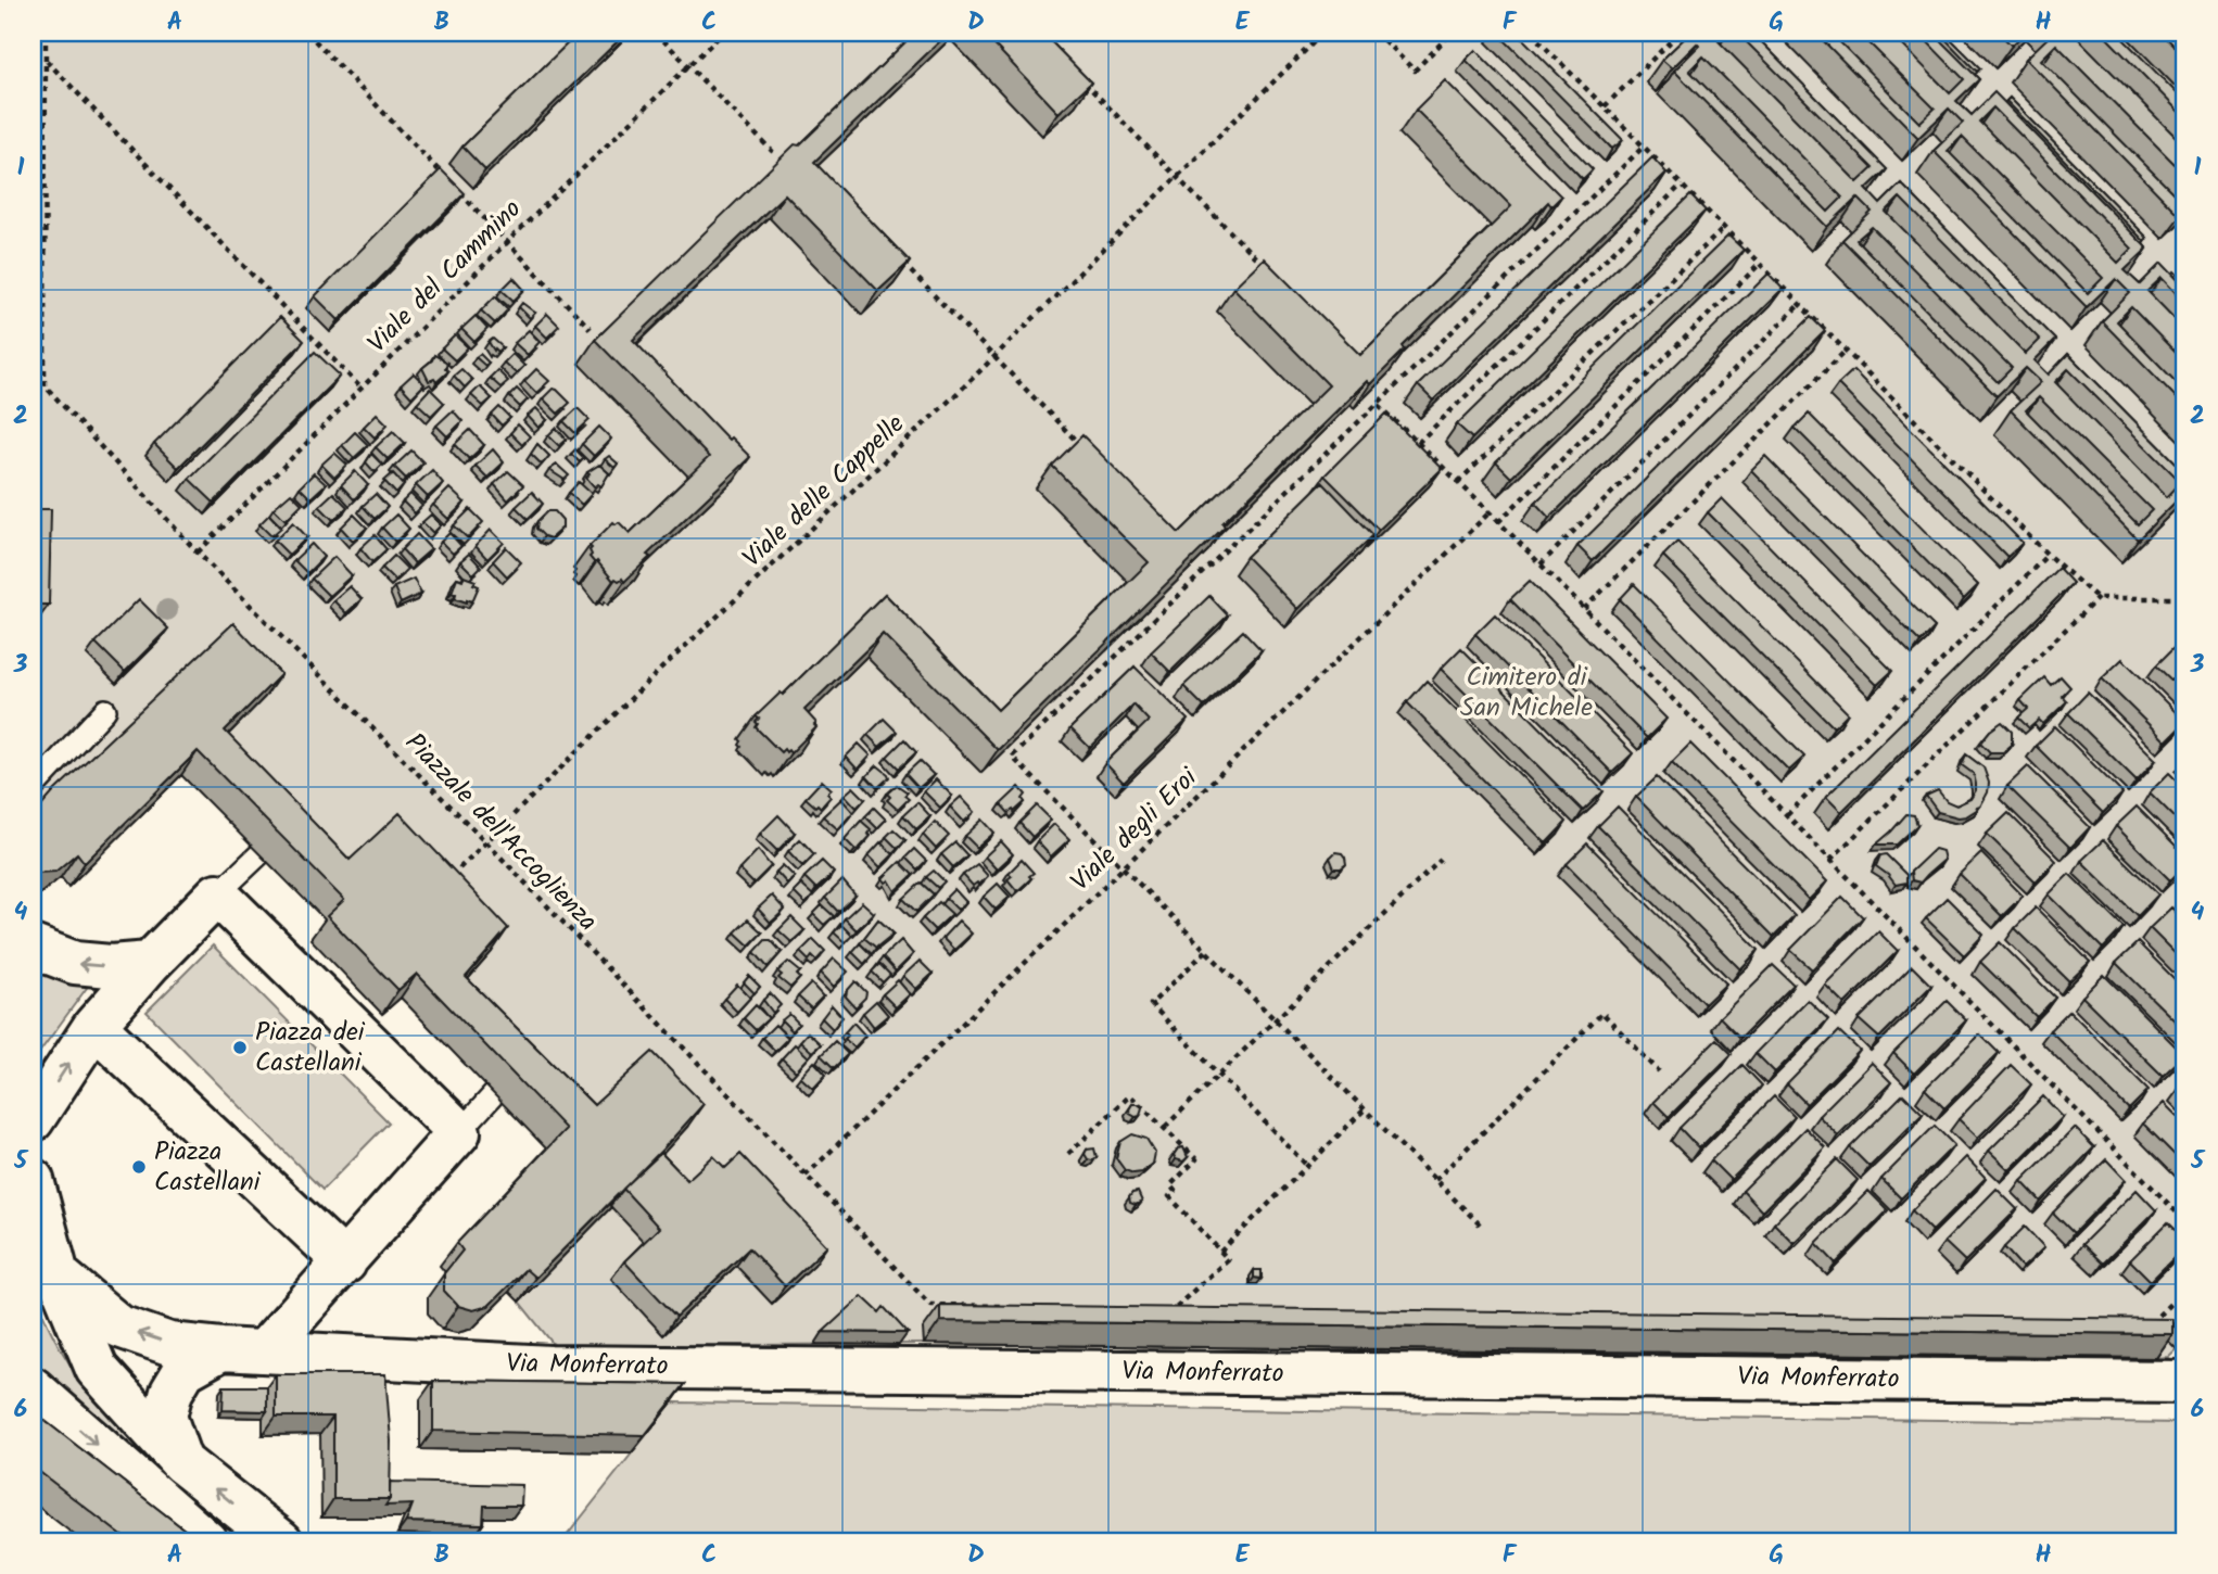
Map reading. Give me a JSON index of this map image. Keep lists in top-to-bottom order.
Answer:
{
  "streets": {
    "street": ["Via Monferrato"],
    "path": [
      "Viale del Cammino",
      "Viale delle Cappelle",
      "Viale degli Eroi",
      "Piazzale dell'Accoglienza"
    ]
  },
  "crossings": [
    ["Viale del Cammino", "Piazzale dell'Accoglienza"],
    ["Viale delle Cappelle", "Piazzale dell'Accoglienza"],
    ["Viale degli Eroi", "Piazzale dell'Accoglienza"]
  ],
  "parks": ["Cimitero di San Michele"],
  "places": ["Piazza dei Castellani", "Piazza Castellani"],
  "grid": {
    "columns": [
      "A",
      "B",
      "C",
      "D",
      "E",
      "F",
      "G",
      "H"
    ],
    "rows": [
      "1",
      "2",
      "3",
      "4",
      "5",
      "6"
    ]
  }
}
